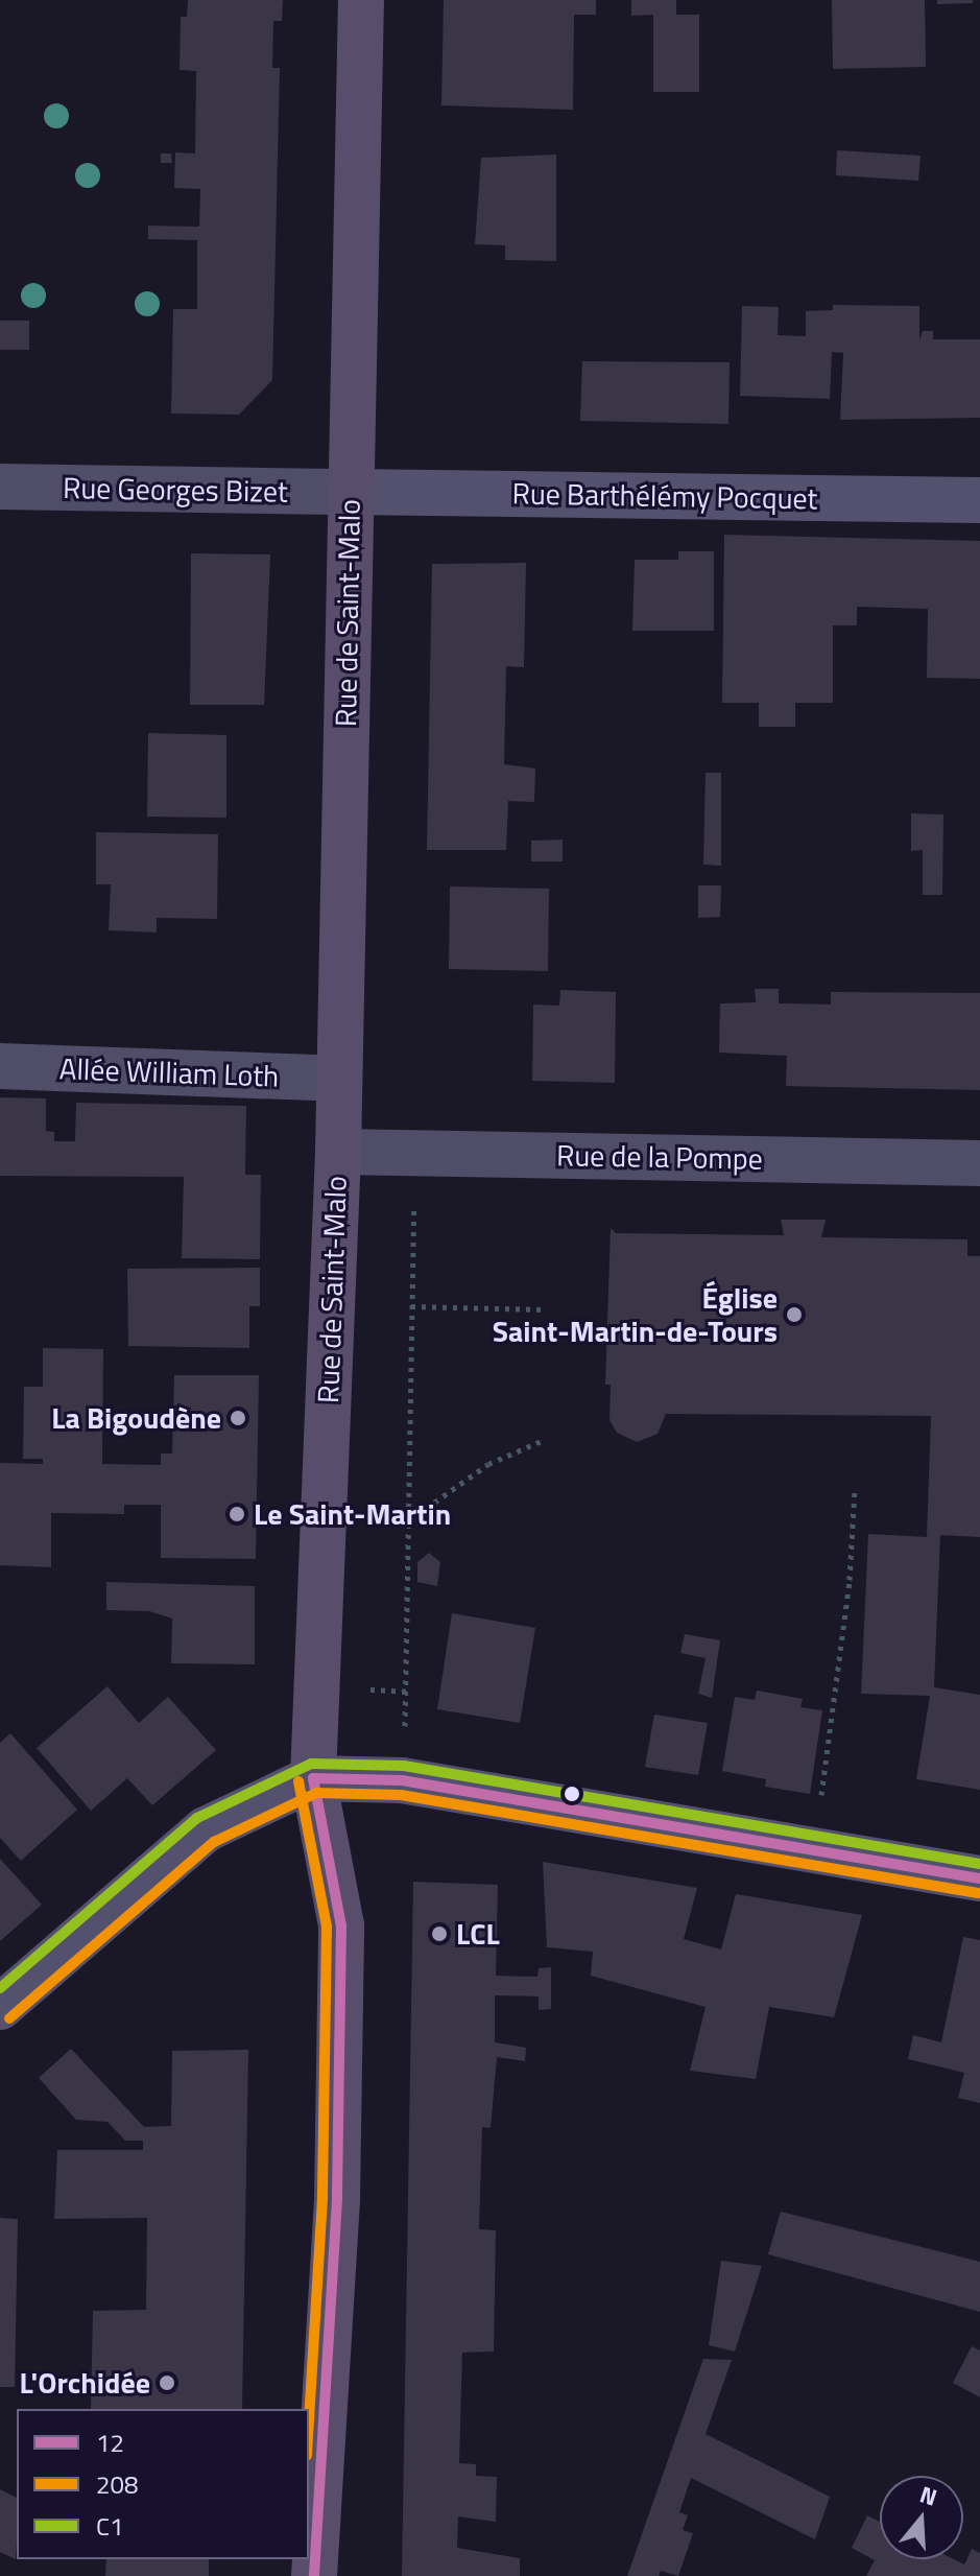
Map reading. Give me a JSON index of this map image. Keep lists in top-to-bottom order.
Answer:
{
  "streets": {
    "main road": ["Rue de Saint-Malo"],
    "street": [
      "Rue Georges Bizet",
      "Rue Barthélémy Pocquet",
      "Allée William Loth",
      "Rue de la Pompe"
    ]
  },
  "crossings": [
    ["Rue Georges Bizet", "Rue Barthélémy Pocquet"],
    ["Rue Georges Bizet", "Rue de Saint-Malo"],
    ["Rue Barthélémy Pocquet", "Rue de Saint-Malo"],
    ["Rue de Saint-Malo", "Allée William Loth"],
    ["Rue de Saint-Malo", "Rue de la Pompe"]
  ],
  "places": [
    "Église Saint-Martin-de-Tours",
    "La Bigoudène",
    "Le Saint-Martin",
    "LCL",
    "L'Orchidée"
  ],
  "lines": ["transit line C1", "transit line 12", "transit line 208"],
  "legend": ["12", "208", "C1"],
  "north": "top"
}
